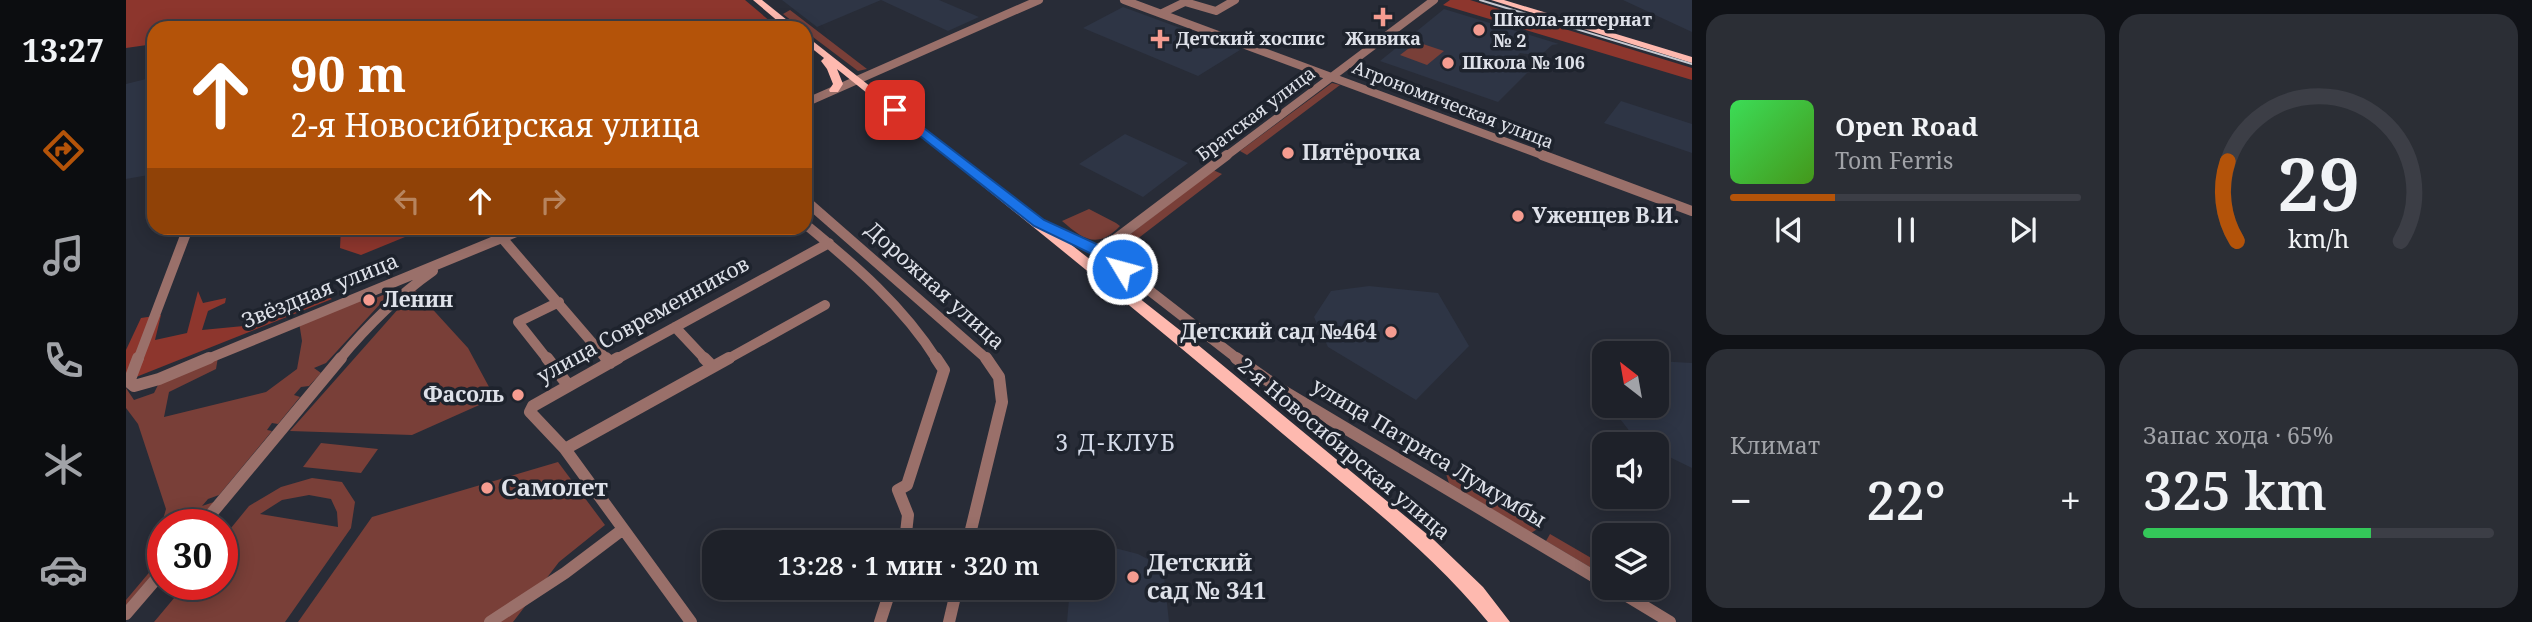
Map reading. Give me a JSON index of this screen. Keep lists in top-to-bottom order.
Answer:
{
  "streets": {
    "main road": ["2-я Новосибирская улица"],
    "street": [
      "Агрономическая улица",
      "Братская улица",
      "Дорожная улица",
      "Звёздная улица",
      "улица Современников",
      "улица Патриса Лумумбы"
    ]
  },
  "crossings": [
    ["Агрономическая улица", "Братская улица"],
    ["Братская улица", "2-я Новосибирская улица"],
    ["Братская улица", "улица Патриса Лумумбы"],
    ["2-я Новосибирская улица", "улица Патриса Лумумбы"]
  ],
  "districts": ["3 Д-КЛУБ"],
  "places": {
    "health": ["Живика", "Детский хоспис"],
    "other": [
      "Школа-интернат № 2",
      "Школа № 106",
      "Пятёрочка",
      "Уженцев В.И.",
      "Ленин",
      "Детский сад №464",
      "Фасоль",
      "Самолет",
      "Детский сад № 341"
    ]
  },
  "north": "top left",
  "page": {
    "tabs": "13:27",
    "turn": ["90 m", "2-я Новосибирская улица"],
    "song": ["Open Road", "Tom Ferris"],
    "tile": [
      "Климат",
      ["Запас хода · 65%", "325 km"]
    ],
    "heat": ["−", "22°", "+"],
    "limit": "30",
    "trip": "13:28 · 1 мин · 320 m",
    "gauge": ["29", "km/h"]
  }
}
